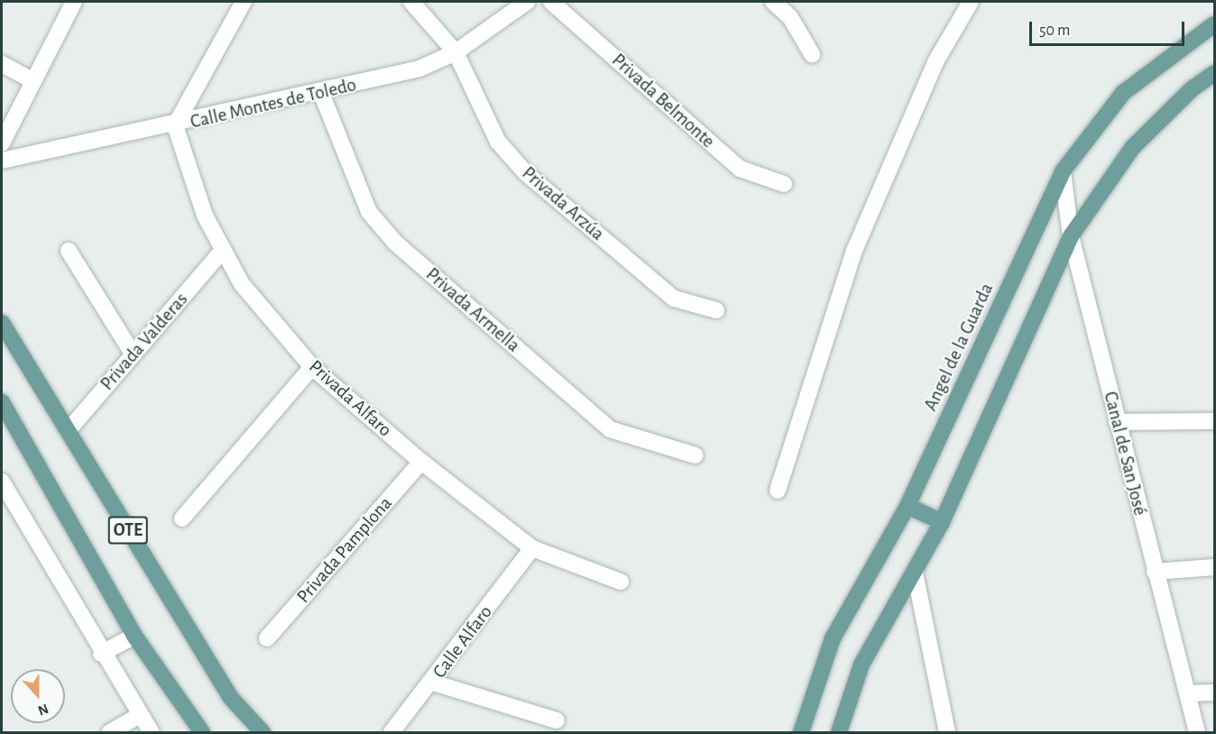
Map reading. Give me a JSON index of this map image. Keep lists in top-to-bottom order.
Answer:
{
  "streets": {
    "main road": ["Angel de la Guarda", "OTE"],
    "street": [
      "Privada Belmonte",
      "Calle Montes de Toledo",
      "Privada Arzúa",
      "Privada Armella",
      "Privada Valderas",
      "Privada Alfaro",
      "Canal de San José",
      "Privada Pamplona",
      "Calle Alfaro"
    ]
  },
  "crossings": [
    ["Calle Montes de Toledo", "Privada Arzúa"],
    ["Calle Montes de Toledo", "Privada Armella"],
    ["Calle Montes de Toledo", "Privada Alfaro"],
    ["Privada Valderas", "Privada Alfaro"],
    ["Privada Valderas", "OTE"],
    ["Angel de la Guarda", "Canal de San José"],
    ["Privada Alfaro", "Privada Pamplona"],
    ["Privada Alfaro", "Calle Alfaro"]
  ],
  "scale_bar": "50 m",
  "north": "bottom"
}
